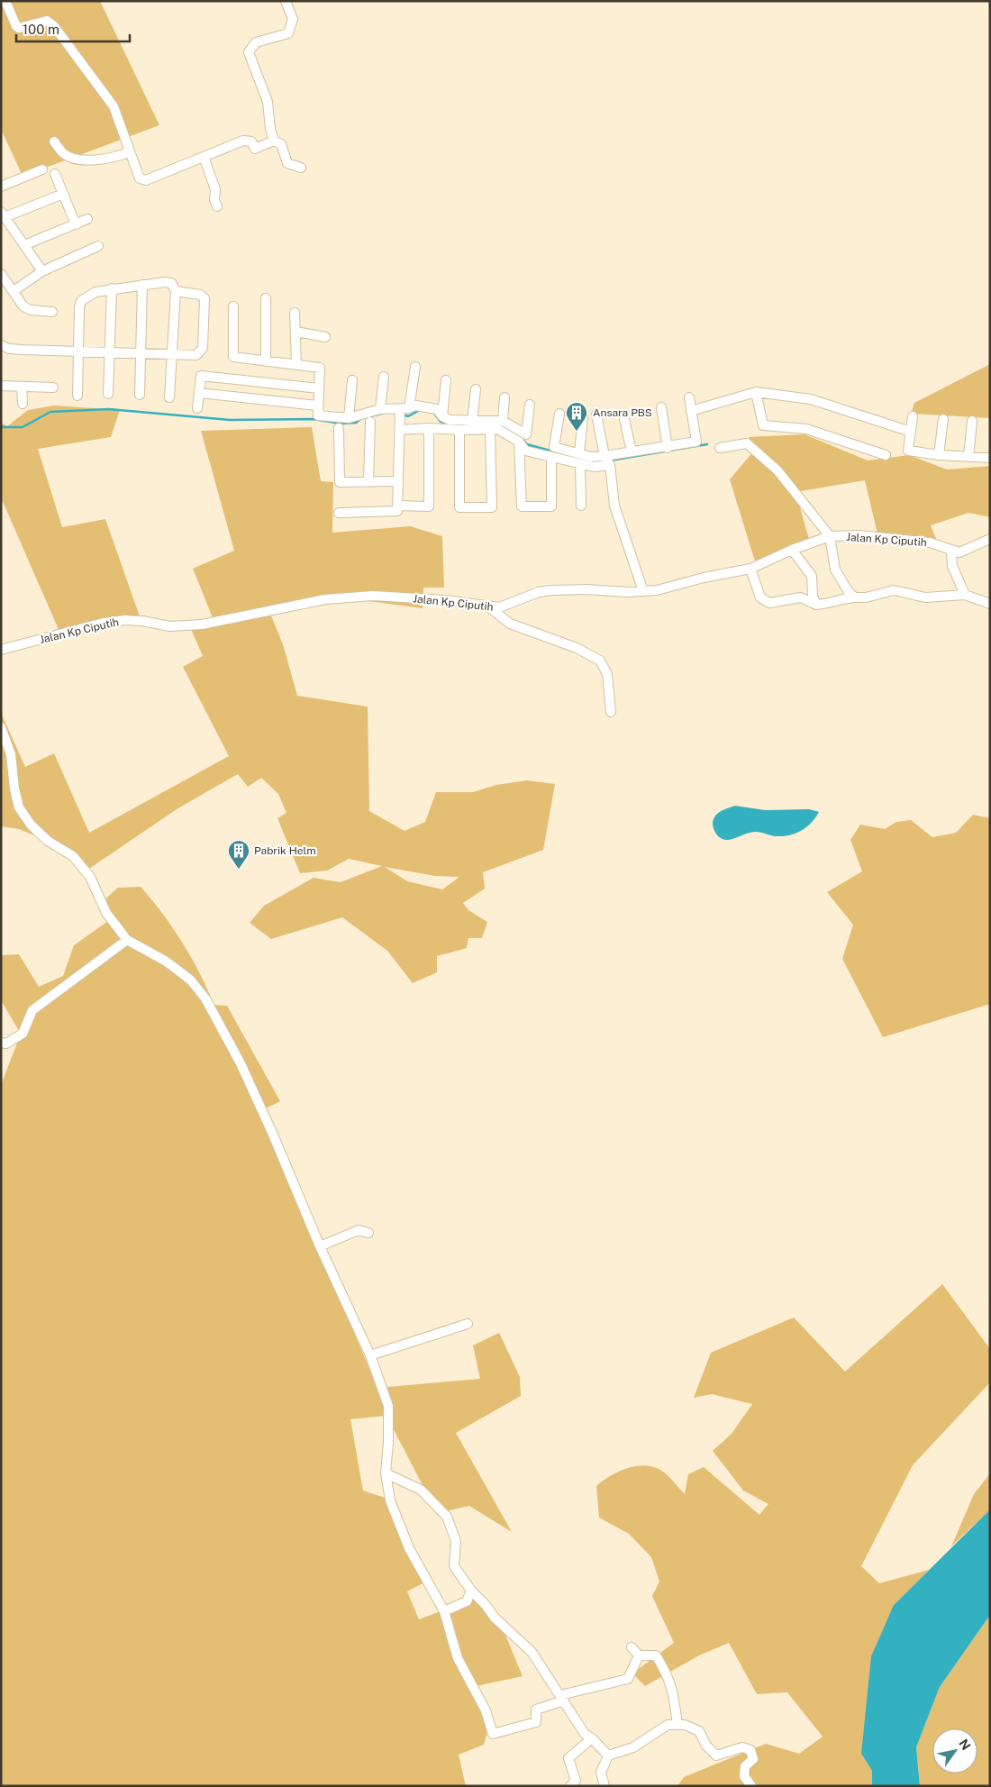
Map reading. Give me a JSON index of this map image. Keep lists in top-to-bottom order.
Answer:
{
  "streets": {
    "street": ["Jalan Kp Ciputih"]
  },
  "places": {
    "building": ["Ansara PBS", "Pabrik Helm"]
  },
  "scale_bar": "100 m",
  "north": "top right"
}
